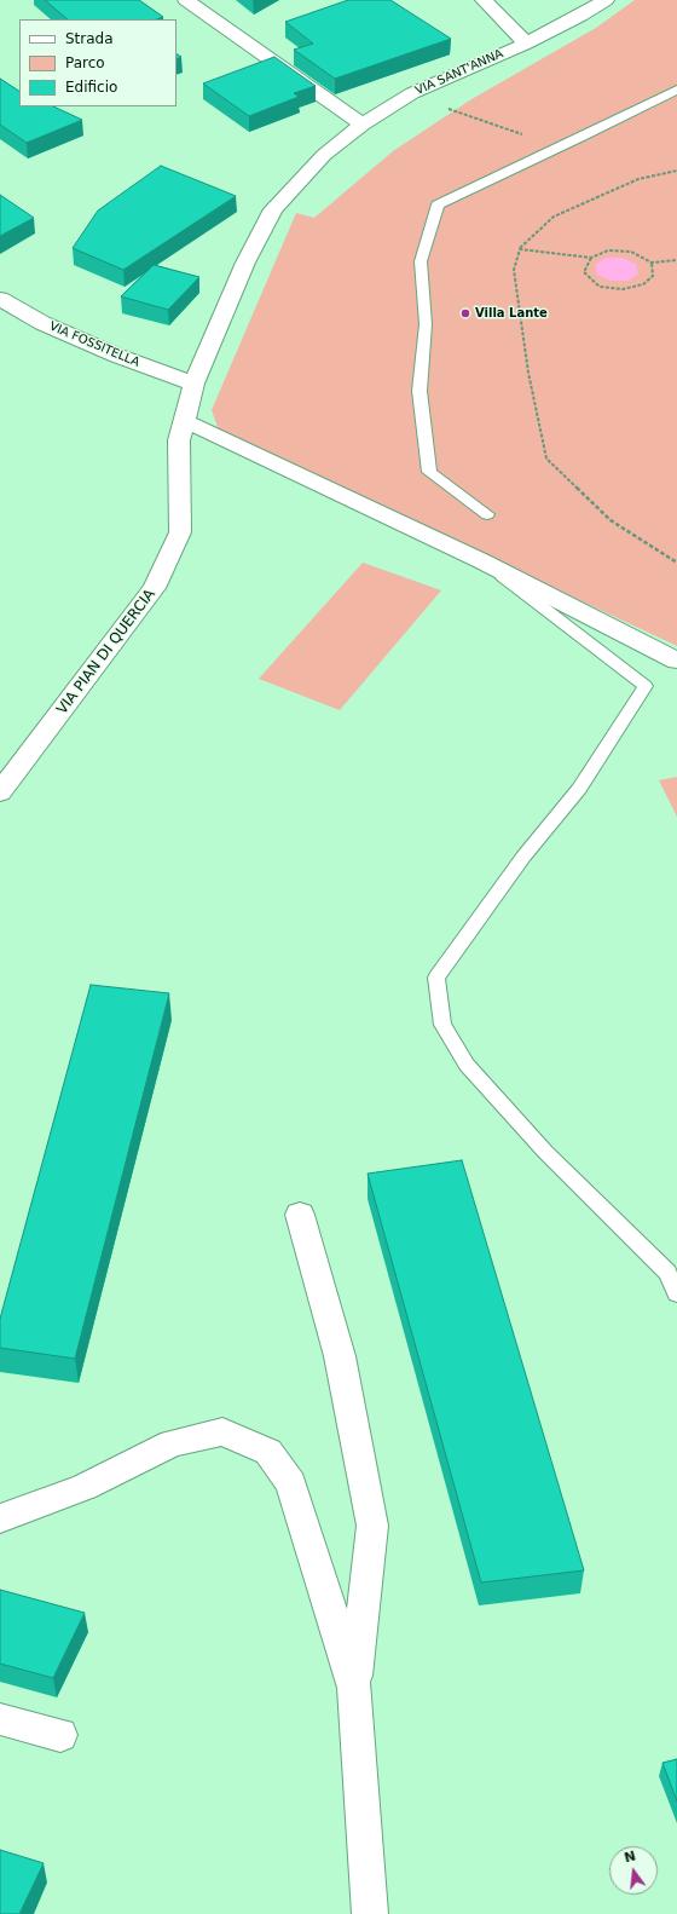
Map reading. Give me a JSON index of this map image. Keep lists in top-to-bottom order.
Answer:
{
  "streets": {
    "street": ["VIA SANT'ANNA", "VIA FOSSITELLA", "VIA PIAN DI QUERCIA"]
  },
  "crossings": [
    ["VIA SANT'ANNA", "VIA FOSSITELLA"],
    ["VIA SANT'ANNA", "VIA PIAN DI QUERCIA"],
    ["VIA FOSSITELLA", "VIA PIAN DI QUERCIA"]
  ],
  "places": ["Villa Lante"],
  "legend": ["Strada", "Parco", "Edificio"],
  "north": "top"
}
